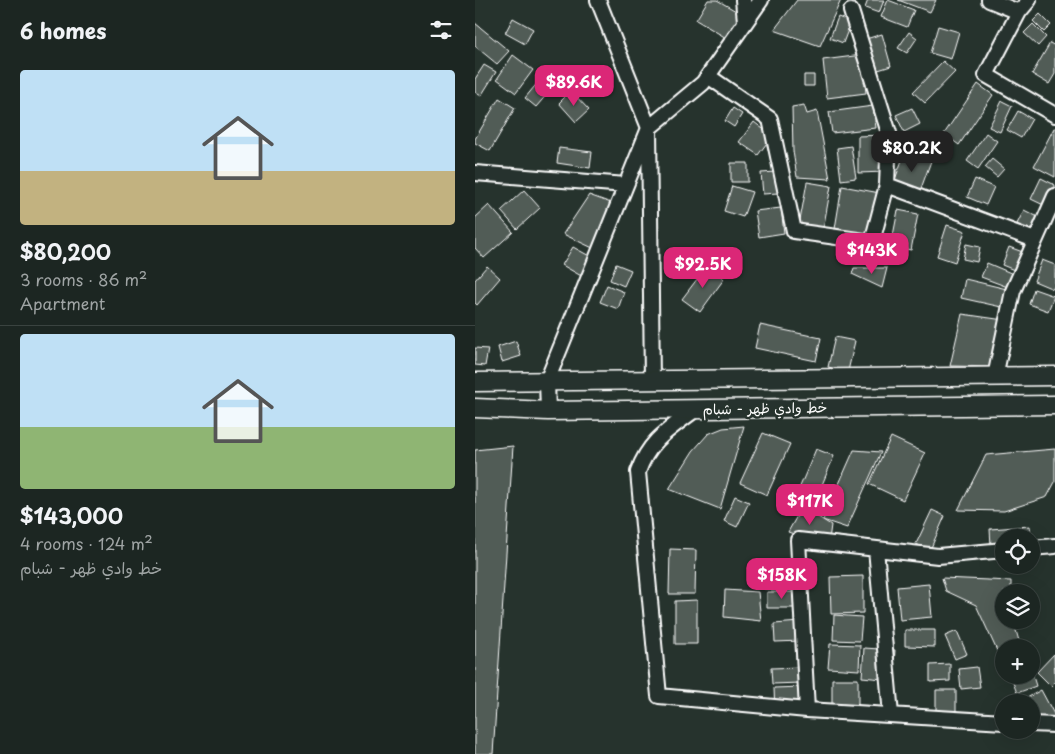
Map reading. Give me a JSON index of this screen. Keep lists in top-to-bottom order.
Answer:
{
  "streets": {
    "main road": ["خط وادي ظهر - شبام"]
  },
  "page": {
    "heading": "6 homes",
    "list": [
      {
        "name": "$80,200",
        "note": "3 rooms · 86 m² · Apartment"
      },
      {
        "name": "$143,000",
        "note": "4 rooms · 124 m² · خط وادي ظهر - شبام"
      }
    ],
    "price": [
      "$89.6K",
      "$80.2K",
      "$143K",
      "$92.5K",
      "$117K",
      "$158K"
    ],
    "map_buttons": ["+", "−"]
  }
}
